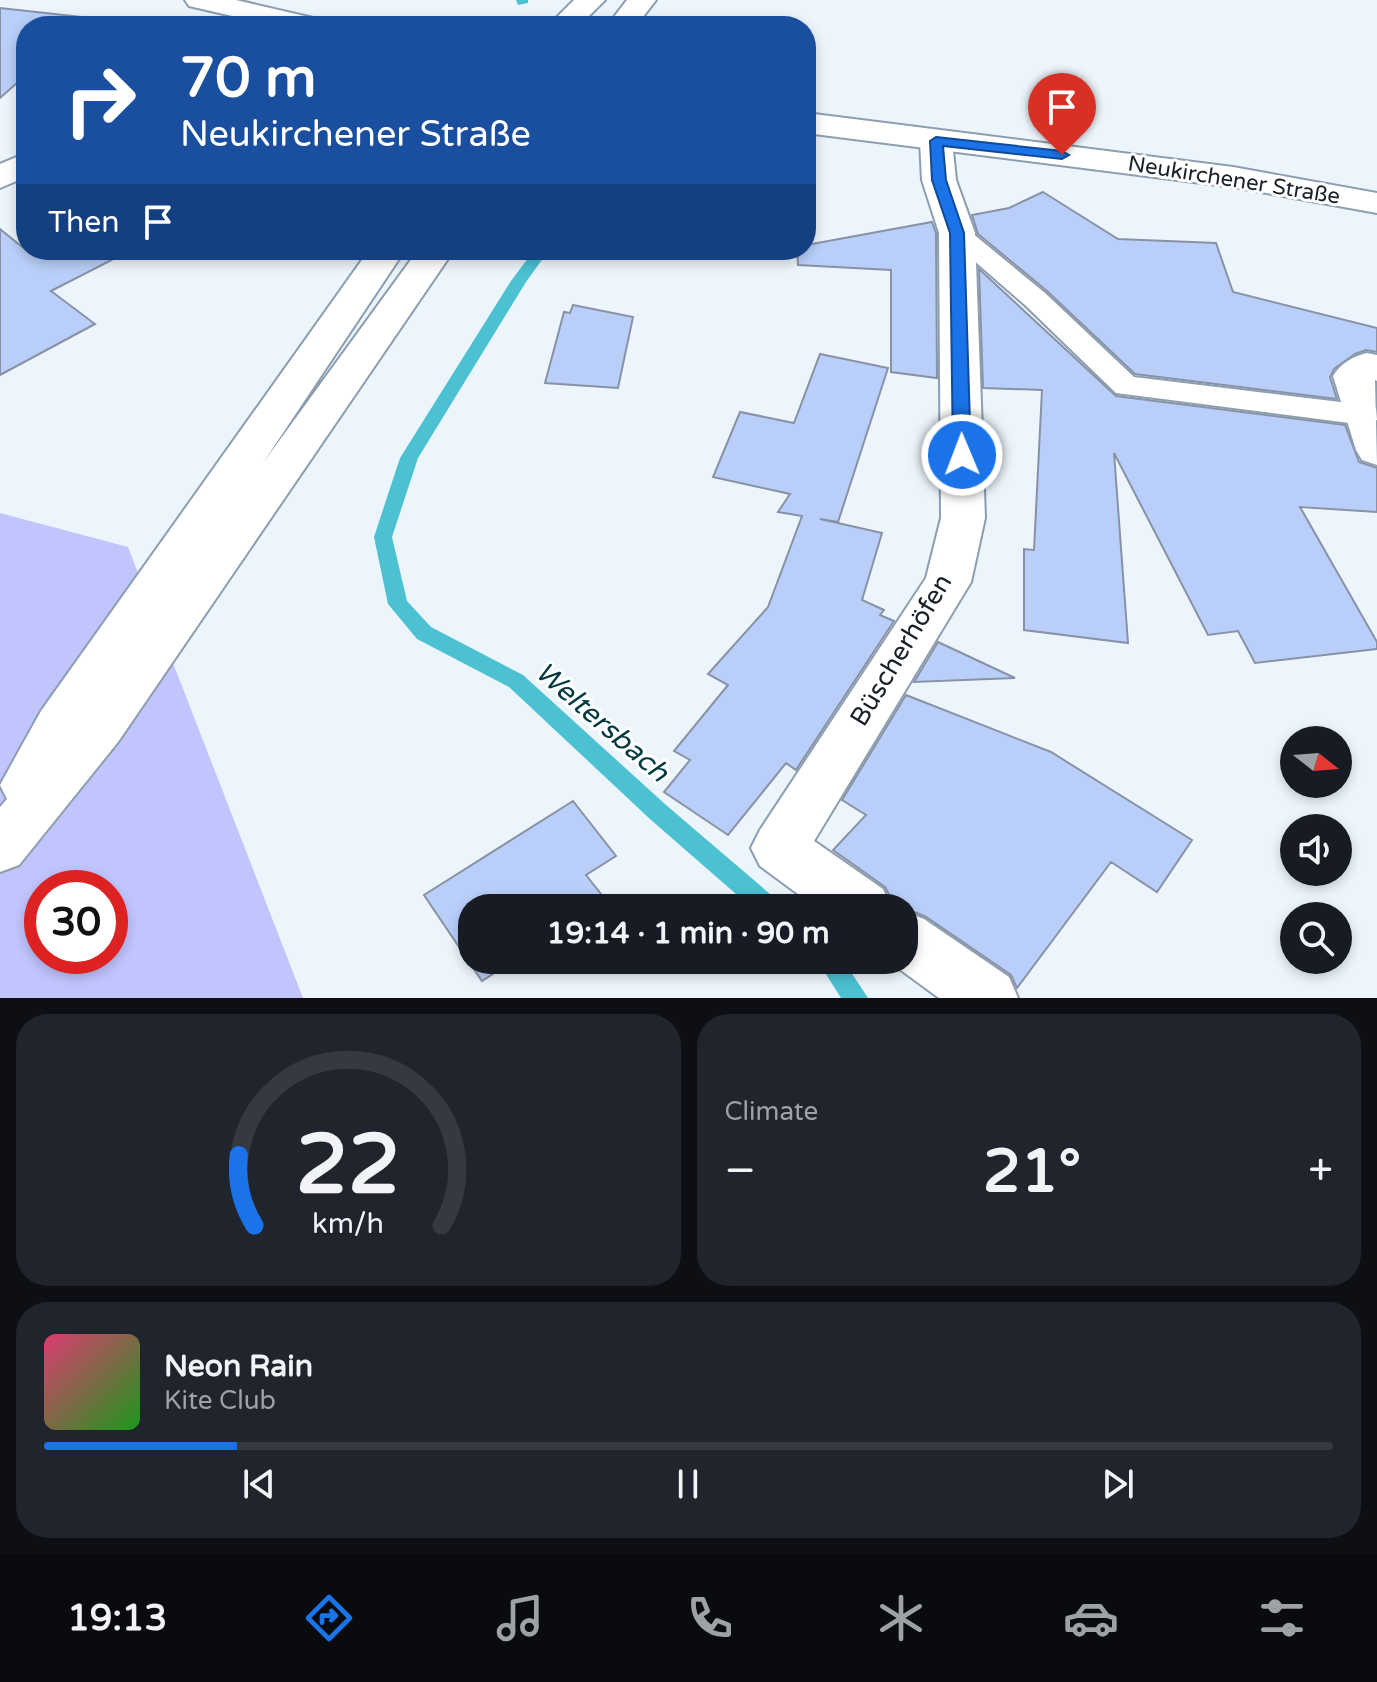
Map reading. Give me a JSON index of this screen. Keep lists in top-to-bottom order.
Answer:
{
  "streets": {
    "main road": ["Neukirchener Straße", "Büscherhöfen"]
  },
  "crossings": [
    ["Neukirchener Straße", "Büscherhöfen"]
  ],
  "water": ["Weltersbach"],
  "north": "right",
  "page": {
    "turn": ["70 m", "Neukirchener Straße"],
    "then": "Then",
    "limit": "30",
    "trip": "19:14 · 1 min · 90 m",
    "tile": "Climate",
    "heat": ["−", "21°", "+"],
    "song": ["Neon Rain", "Kite Club"],
    "tabs": "19:13",
    "gauge": ["22", "km/h"]
  }
}
